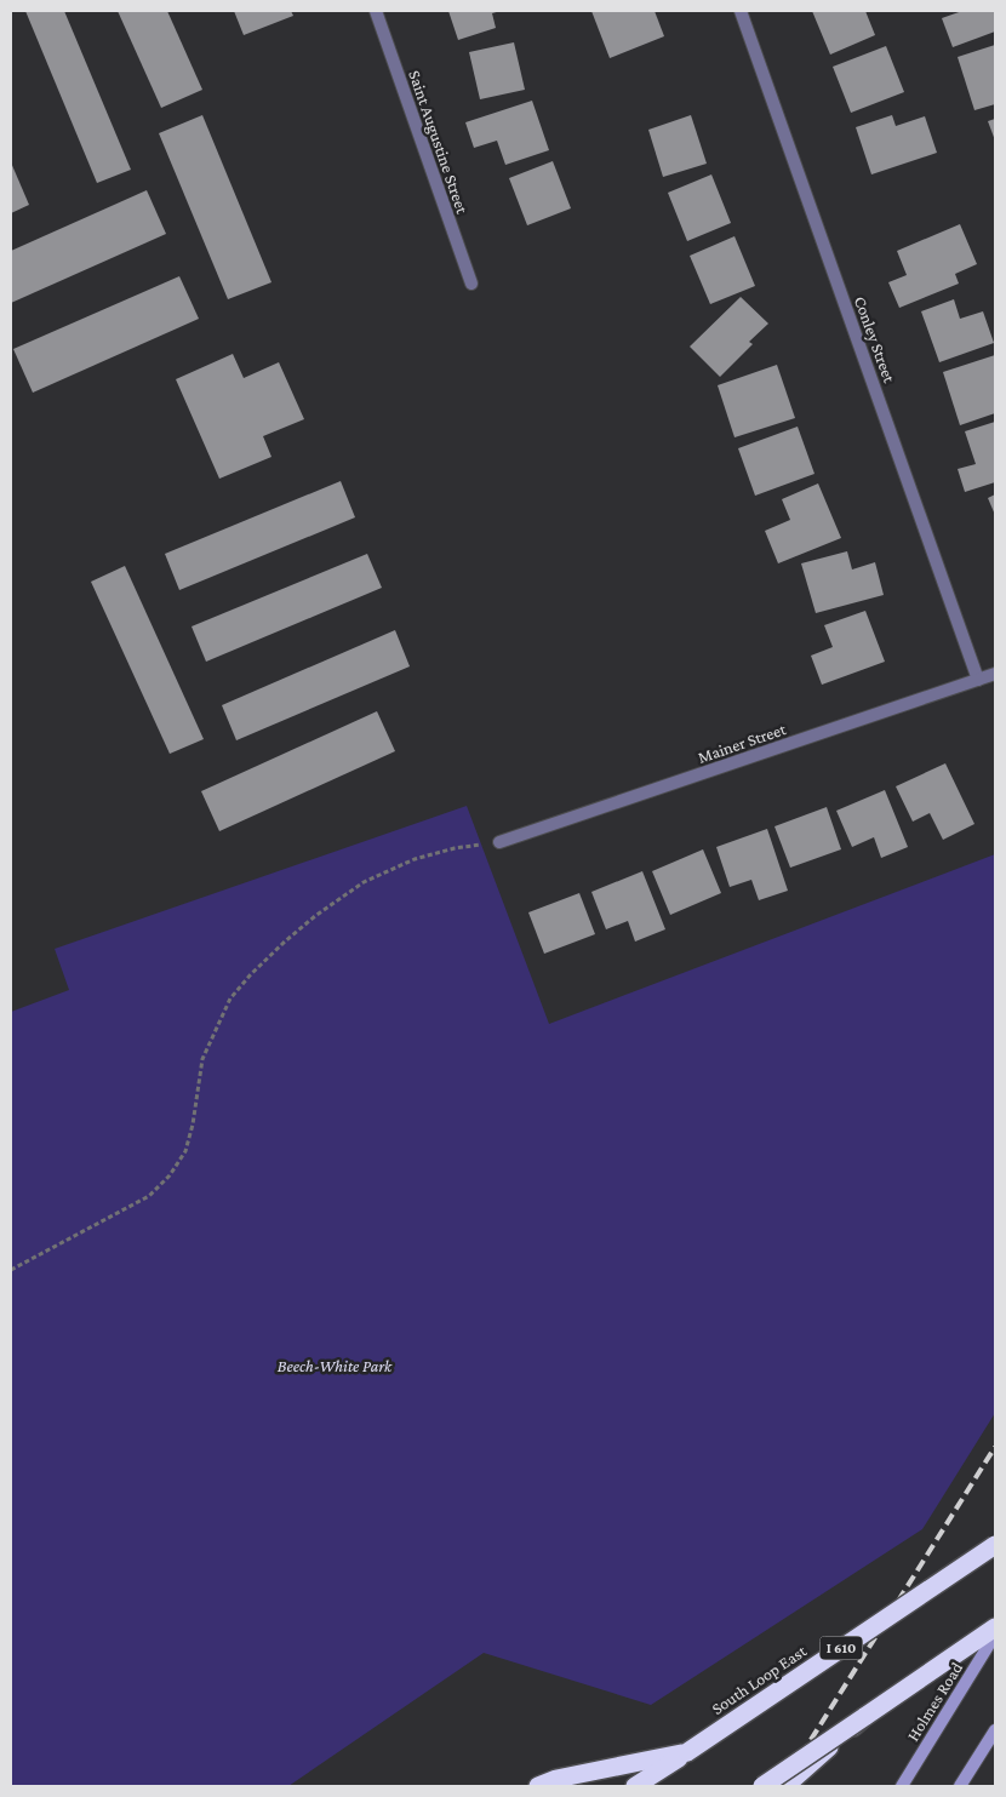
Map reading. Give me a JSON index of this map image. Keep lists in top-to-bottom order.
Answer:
{
  "streets": {
    "highway": ["I 610", "South Loop East"],
    "main road": ["Holmes Road"],
    "street": ["Saint Augustine Street", "Conley Street", "Mainer Street"]
  },
  "crossings": [
    ["Conley Street", "Mainer Street"]
  ],
  "parks": ["Beech-White Park"]
}
